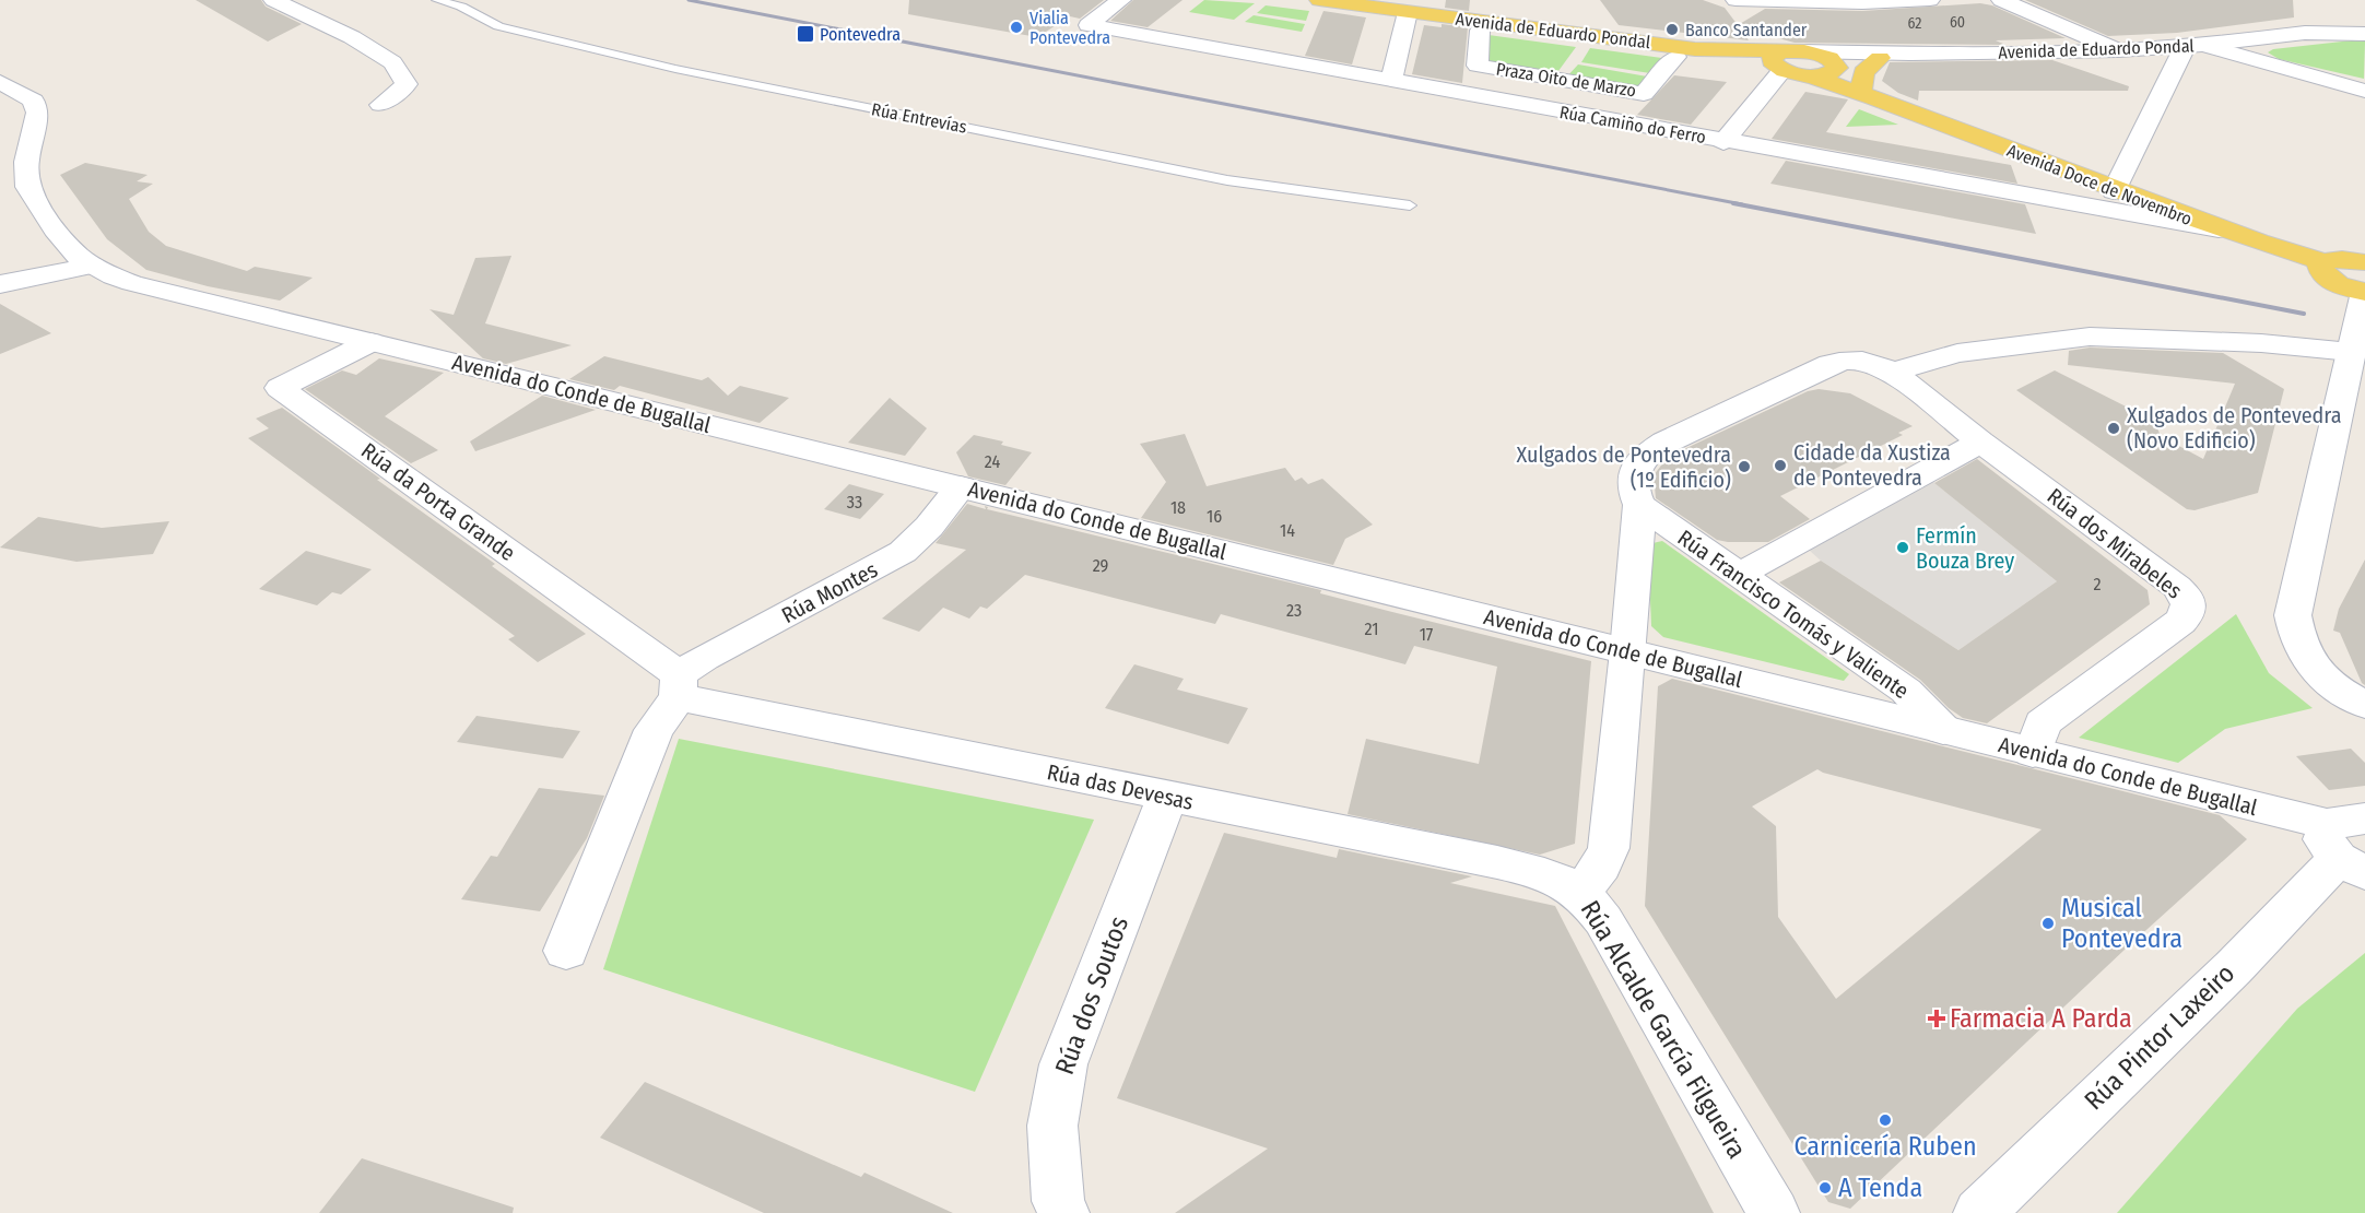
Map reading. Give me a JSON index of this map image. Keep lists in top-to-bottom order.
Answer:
{
  "streets": {
    "main road": ["Avenida de Eduardo Pondal", "Avenida Doce de Novembro"],
    "street": [
      "Praza Oito de Marzo",
      "Rúa Camiño do Ferro",
      "Avenida do Conde de Bugallal",
      "Rúa da Porta Grande",
      "Rúa dos Mirabeles",
      "Rúa Montes",
      "Rúa Francisco Tomás y Valiente",
      "Rúa das Devesas",
      "Rúa dos Soutos",
      "Rúa Alcalde García Filgueira",
      "Rúa Pintor Laxeiro"
    ],
    "lane": ["Rúa Entrevías"]
  },
  "crossings": [
    ["Avenida de Eduardo Pondal", "Avenida Doce de Novembro"],
    ["Rúa Camiño do Ferro", "Avenida Doce de Novembro"],
    ["Avenida do Conde de Bugallal", "Rúa da Porta Grande"],
    ["Avenida do Conde de Bugallal", "Rúa dos Mirabeles"],
    ["Avenida do Conde de Bugallal", "Rúa Montes"],
    ["Avenida do Conde de Bugallal", "Rúa Francisco Tomás y Valiente"],
    ["Avenida do Conde de Bugallal", "Rúa Alcalde García Filgueira"],
    ["Avenida do Conde de Bugallal", "Rúa Pintor Laxeiro"],
    ["Rúa da Porta Grande", "Rúa Montes"],
    ["Rúa da Porta Grande", "Rúa das Devesas"],
    ["Rúa Montes", "Rúa das Devesas"],
    ["Rúa das Devesas", "Rúa dos Soutos"],
    ["Rúa das Devesas", "Rúa Alcalde García Filgueira"]
  ],
  "places": {
    "other": [
      "Vialia Pontevedra",
      "Banco Santander",
      "Xulgados de Pontevedra (Novo Edificio)",
      "Cidade da Xustiza de Pontevedra",
      "Xulgados de Pontevedra (1º Edificio)",
      "Fermín Bouza Brey",
      "Musical Pontevedra",
      "Carnicería Ruben",
      "A Tenda"
    ],
    "transit": ["Pontevedra"],
    "health": ["Farmacia A Parda"]
  },
  "house_numbers": [
    "60",
    "62",
    "24",
    "33",
    "18",
    "16",
    "14",
    "29",
    "2",
    "23",
    "21",
    "17"
  ]
}
